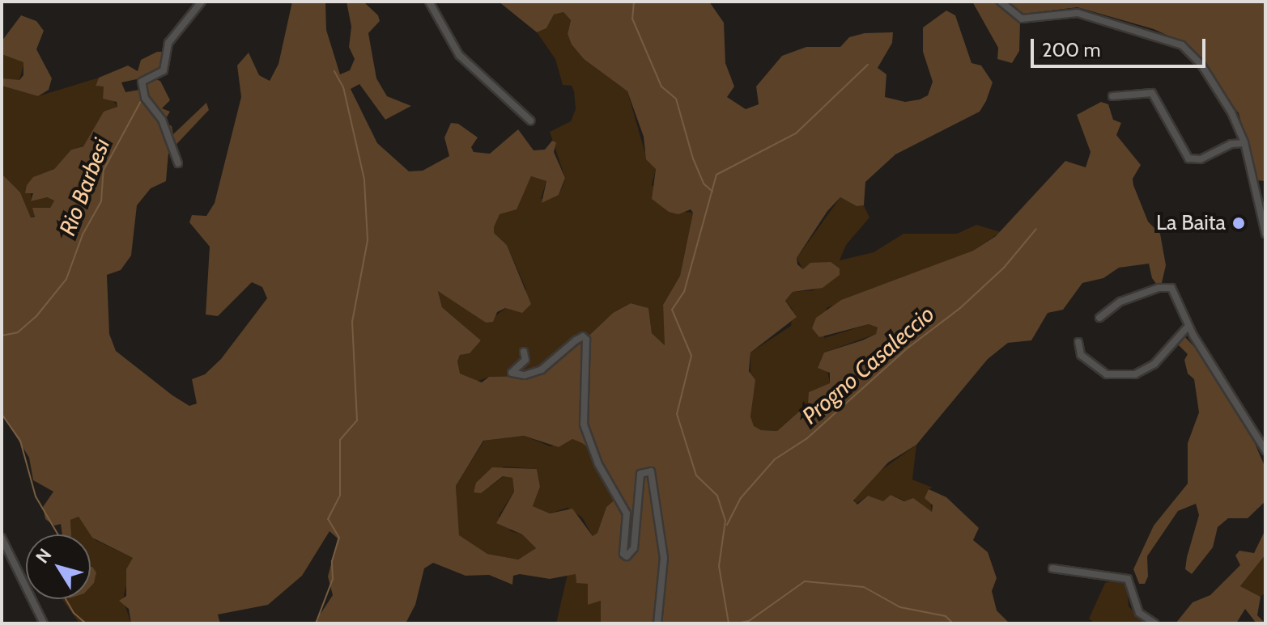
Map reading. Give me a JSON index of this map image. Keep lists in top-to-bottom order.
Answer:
{
  "water": ["Rio Barbesi", "Progno Casaleccio"],
  "places": ["La Baita"],
  "scale_bar": "200 m",
  "north": "top left"
}
